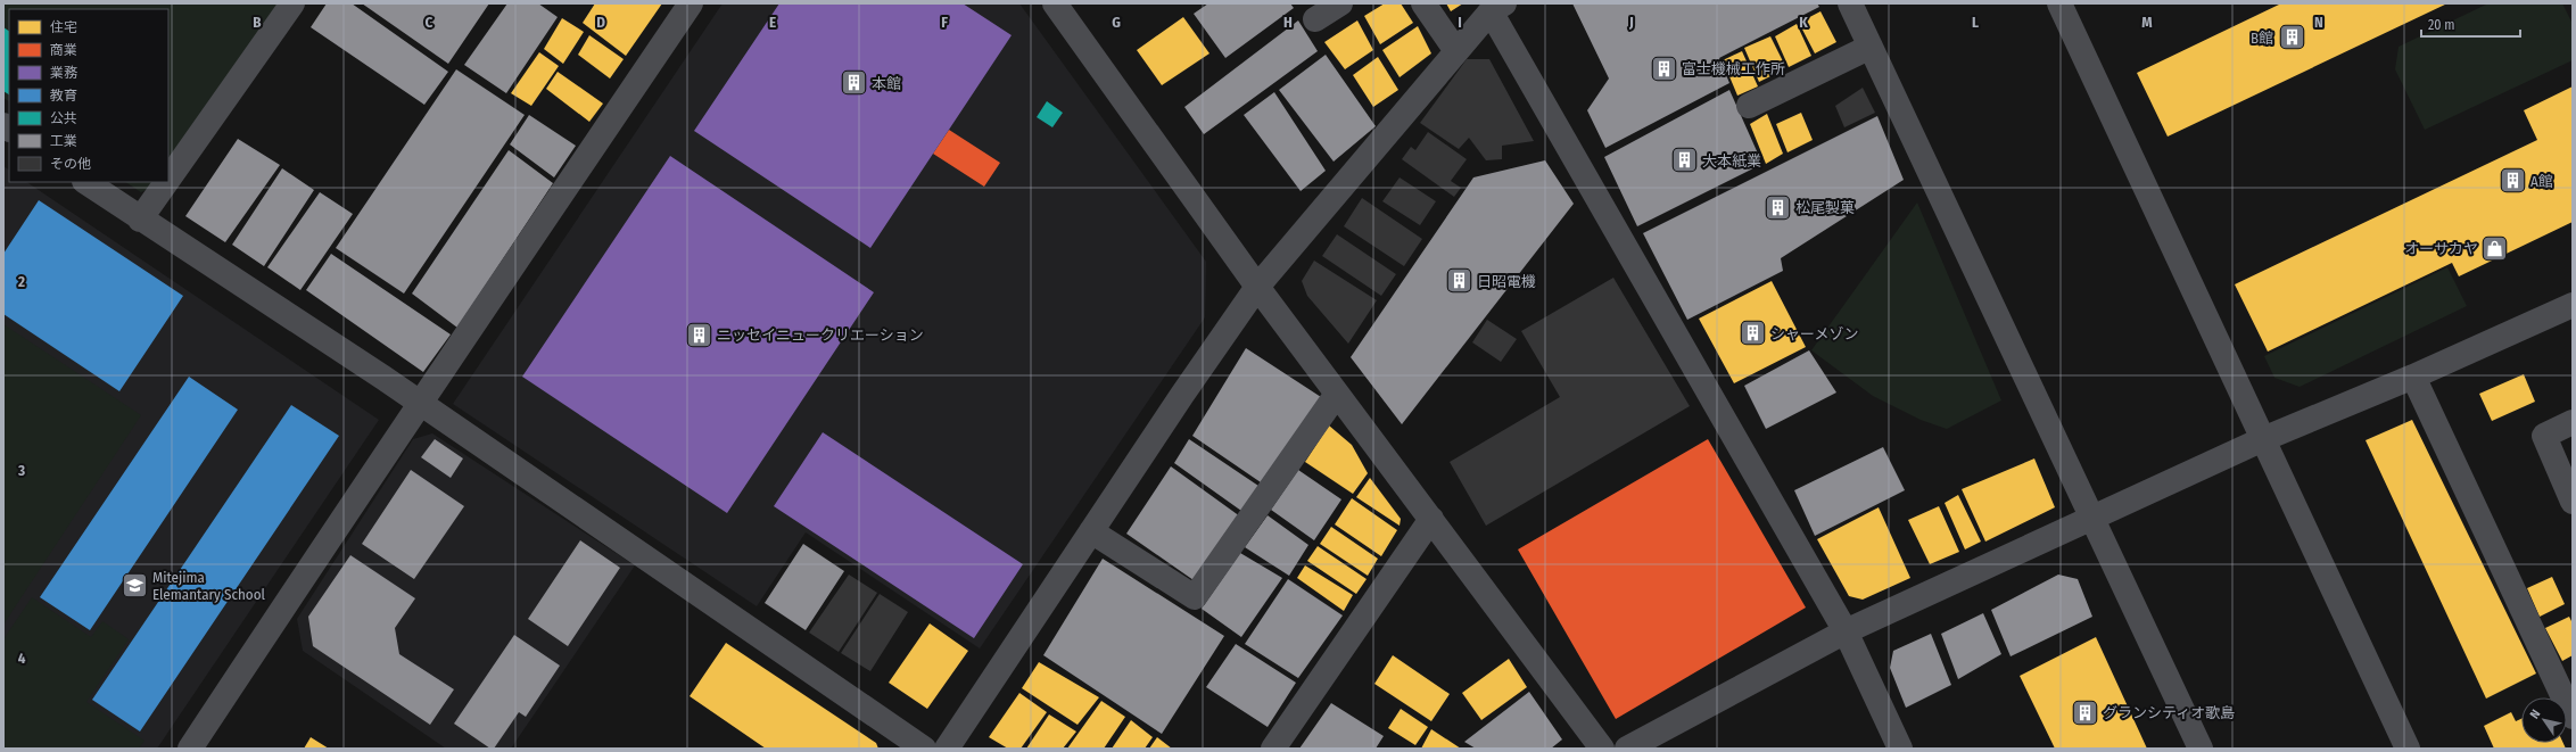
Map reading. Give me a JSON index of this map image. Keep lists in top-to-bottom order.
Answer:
{
  "places": {
    "building": [
      "B館",
      "富士機械工作所",
      "本館",
      "大本紙業",
      "A館",
      "松尾製菓",
      "日昭電機",
      "シャーメゾン",
      "ニッセイニュークリエーション",
      "グランシティオ歌島"
    ],
    "shop": ["オーサカヤ"],
    "school or university": ["Mitejima Elemantary School"]
  },
  "legend": [
    "住宅",
    "商業",
    "業務",
    "教育",
    "公共",
    "工業",
    "その他"
  ],
  "scale_bar": "20 m",
  "north": "top left",
  "grid": {
    "columns": [
      "B",
      "C",
      "D",
      "E",
      "F",
      "G",
      "H",
      "I",
      "J",
      "K",
      "L",
      "M",
      "N"
    ],
    "rows": ["2", "3", "4"]
  }
}
